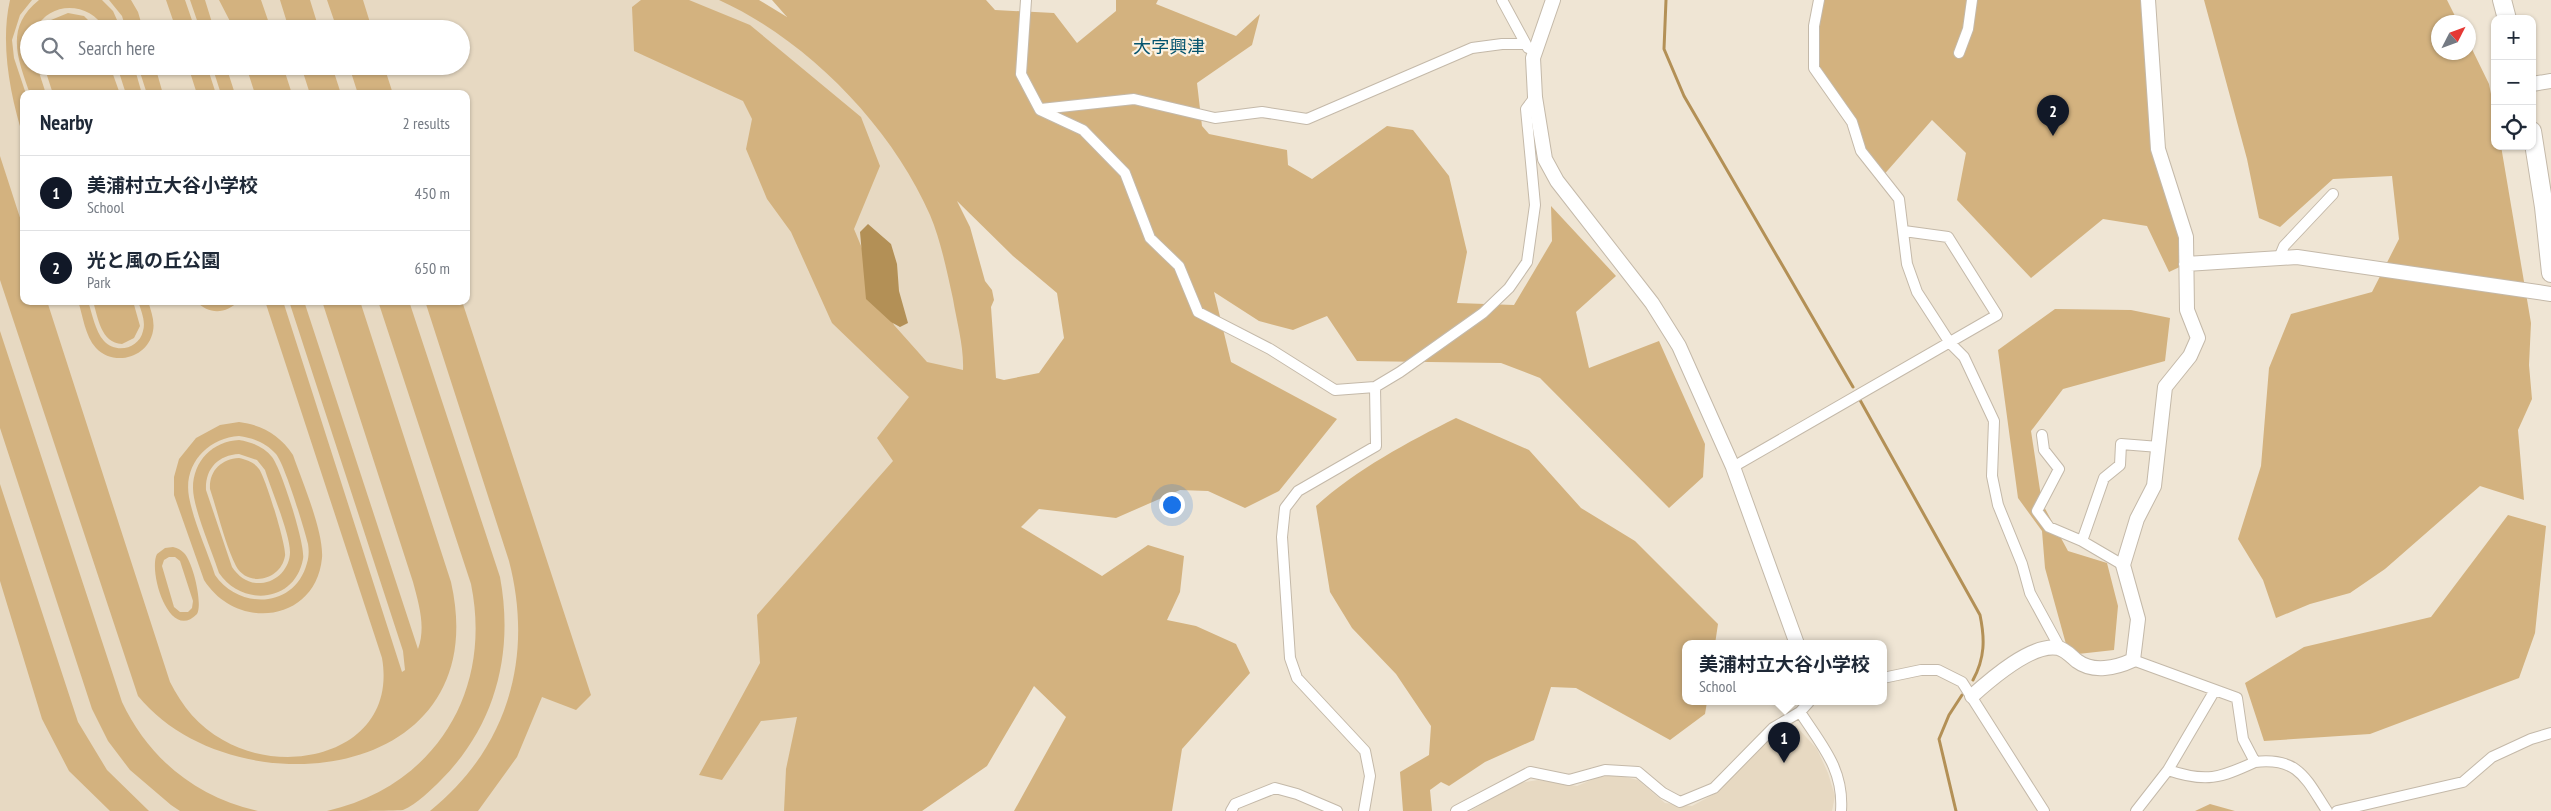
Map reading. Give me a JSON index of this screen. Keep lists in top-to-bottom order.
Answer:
{
  "districts": ["大字興津"],
  "north": "top right",
  "page": {
    "map_buttons": ["+", "−"],
    "search": "Search here",
    "heading": ["Nearby", "2 results"],
    "pins": ["2", "1"],
    "list": [
      {
        "mark": "1",
        "name": "美浦村立大谷小学校",
        "note": "School",
        "value": "450 m"
      },
      {
        "mark": "2",
        "name": "光と風の丘公園",
        "note": "Park",
        "value": "650 m"
      }
    ],
    "popup": ["美浦村立大谷小学校", "School"]
  }
}
